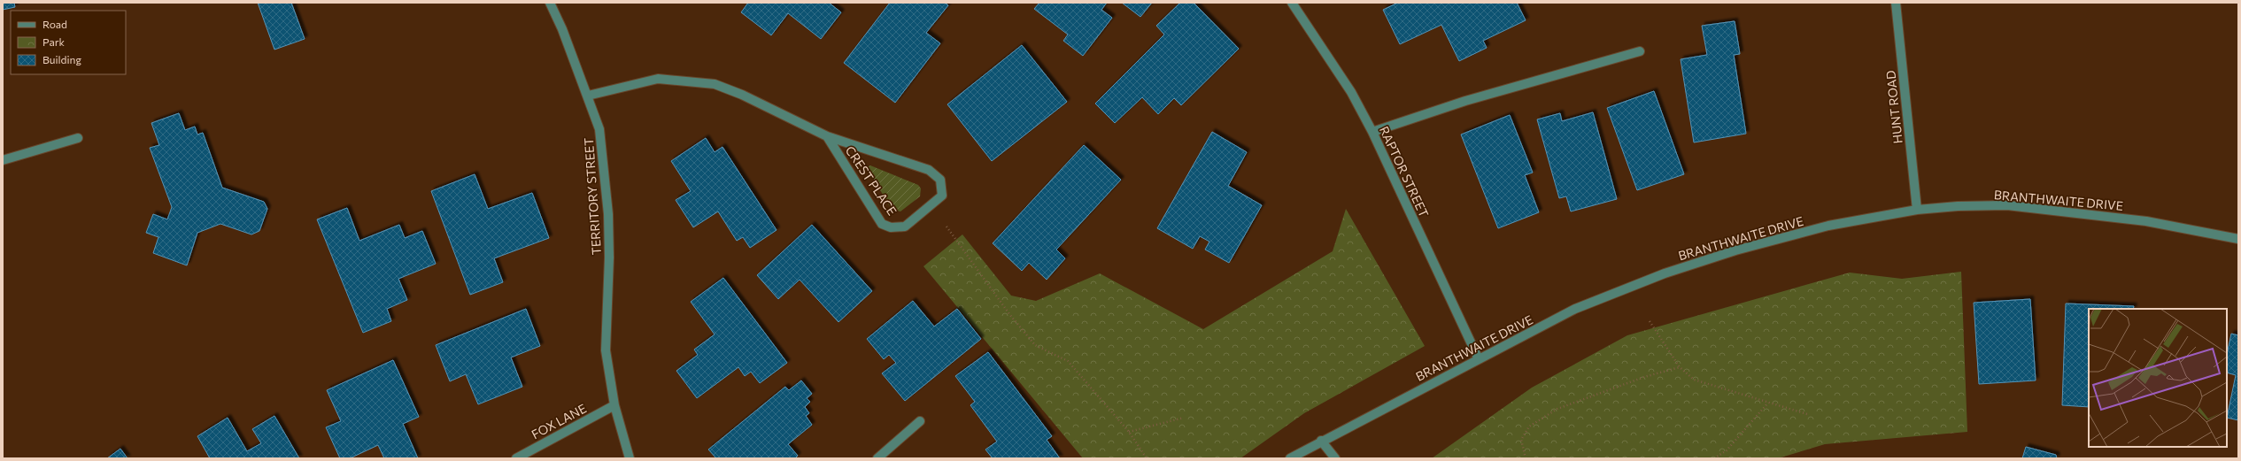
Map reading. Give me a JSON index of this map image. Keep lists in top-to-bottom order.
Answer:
{
  "streets": {
    "street": [
      "HUNT ROAD",
      "RAPTOR STREET",
      "CREST PLACE",
      "TERRITORY STREET",
      "BRANTHWAITE DRIVE",
      "FOX LANE"
    ]
  },
  "crossings": [
    ["HUNT ROAD", "BRANTHWAITE DRIVE"],
    ["RAPTOR STREET", "BRANTHWAITE DRIVE"],
    ["CREST PLACE", "TERRITORY STREET"],
    ["TERRITORY STREET", "FOX LANE"]
  ],
  "legend": ["Road", "Park", "Building"]
}
